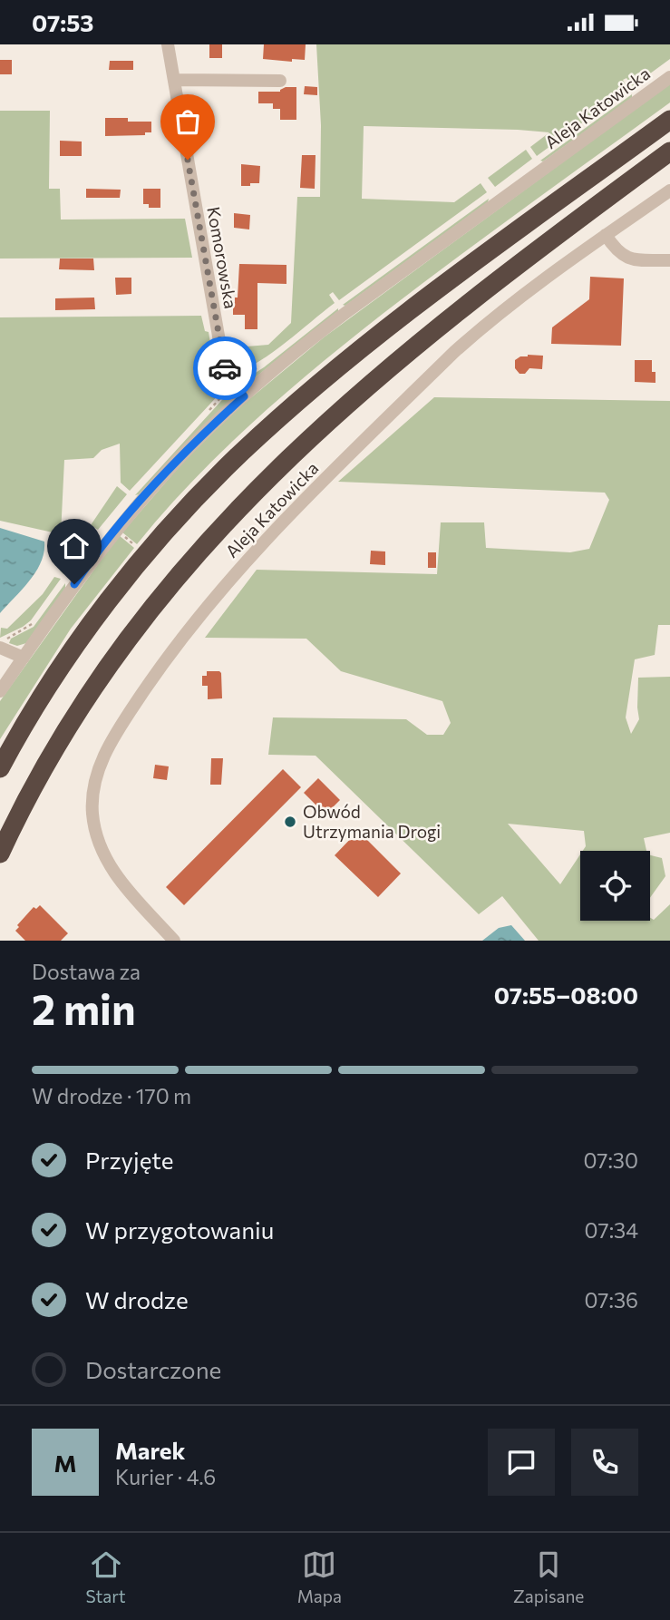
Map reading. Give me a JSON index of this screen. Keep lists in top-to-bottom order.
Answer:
{
  "streets": {
    "street": ["Aleja Katowicka", "Komorowska"]
  },
  "crossings": [
    ["Aleja Katowicka", "Komorowska"]
  ],
  "places": ["Obwód Utrzymania Drogi"],
  "page": {
    "status": "07:53",
    "heading": ["2 min", "Dostawa za", "07:55–08:00"],
    "panel": ["Marek", "Kurier · 4.6"],
    "bar": "W drodze · 170 m",
    "list": [
      ["Przyjęte", "07:30"],
      ["W przygotowaniu", "07:34"],
      ["W drodze", "07:36"],
      "Dostarczone"
    ],
    "round": "M",
    "tabs": ["Start", "Mapa", "Zapisane"]
  }
}
